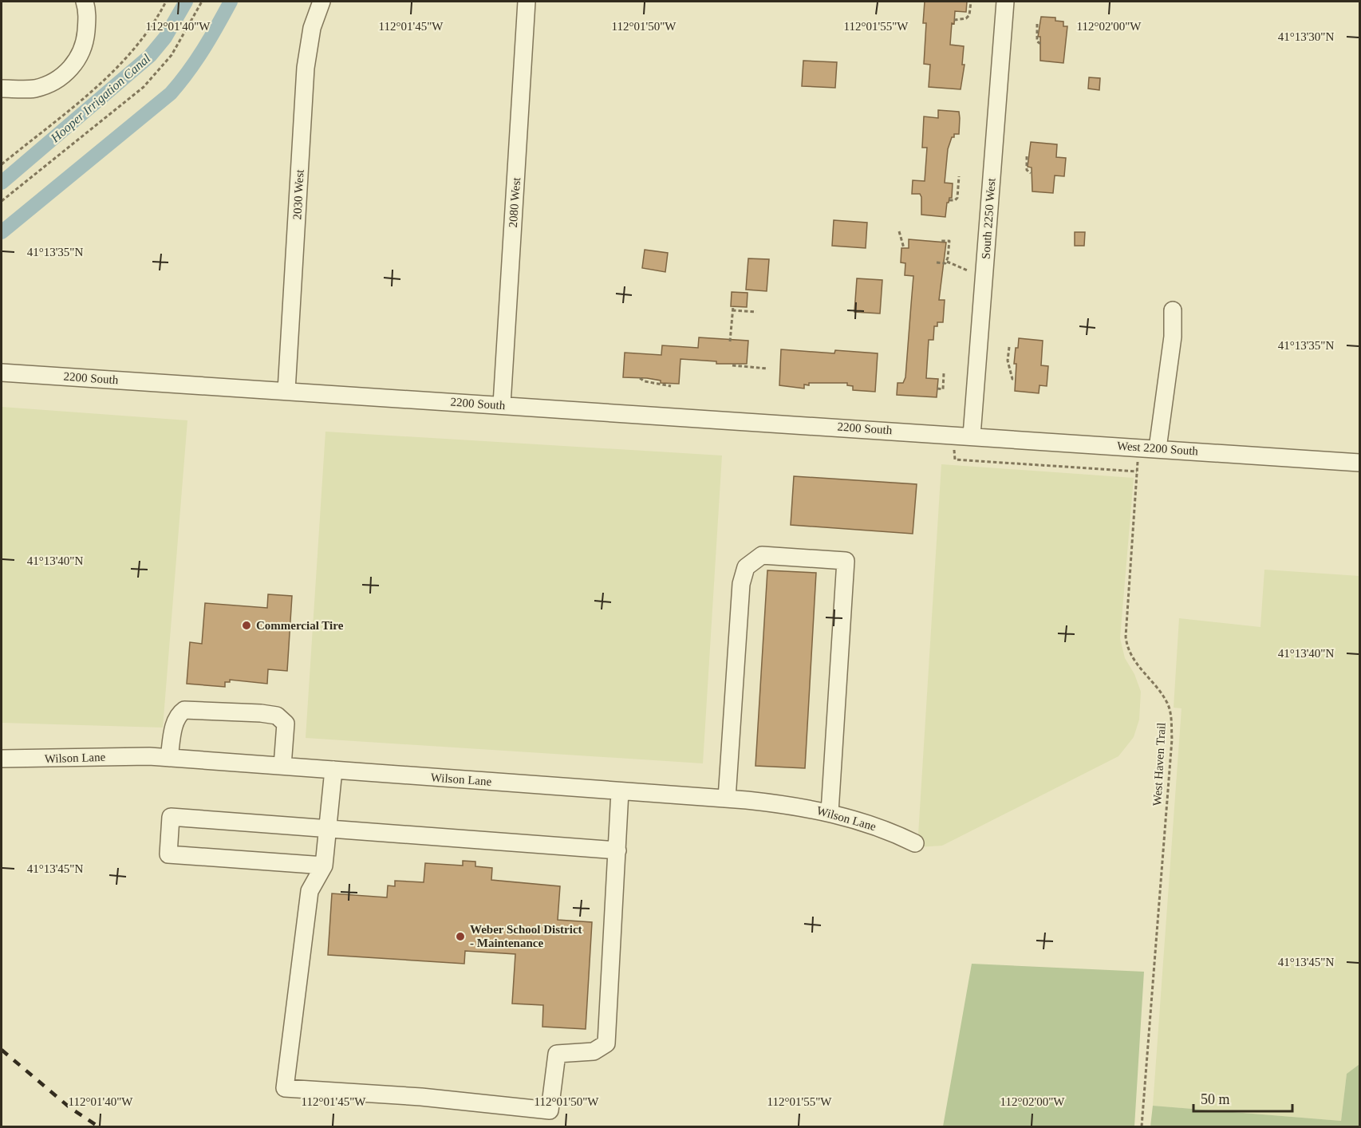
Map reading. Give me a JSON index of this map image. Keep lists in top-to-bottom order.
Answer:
{
  "streets": {
    "street": [
      "2030 West",
      "2080 West",
      "South 2250 West",
      "2200 South",
      "West 2200 South",
      "Wilson Lane"
    ],
    "path": ["West Haven Trail"]
  },
  "crossings": [
    ["2030 West", "2200 South"],
    ["2080 West", "2200 South"],
    ["South 2250 West", "West 2200 South"],
    ["2200 South", "West 2200 South"],
    ["2200 South", "West Haven Trail"],
    ["West 2200 South", "West Haven Trail"]
  ],
  "water": ["Hooper Irrigation Canal"],
  "places": ["Commercial Tire", "Weber School District - Maintenance"],
  "scale_bar": "50 m",
  "coordinates": [
    "112°01'40\"W",
    "112°01'45\"W",
    "112°01'50\"W",
    "112°01'55\"W",
    "112°02'00\"W",
    "41°13'30\"N",
    "41°13'35\"N",
    "41°13'40\"N",
    "41°13'45\"N"
  ]
}
